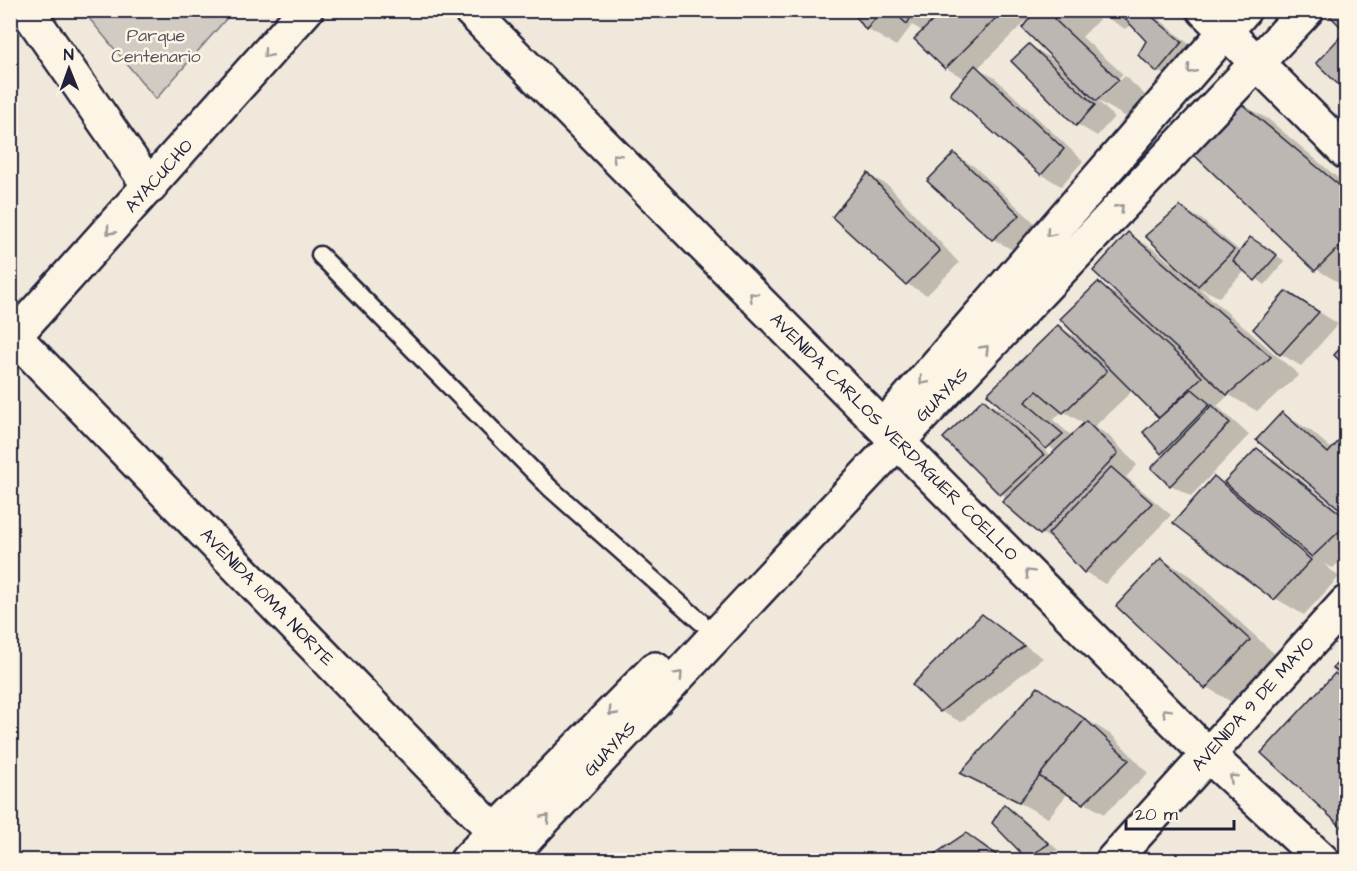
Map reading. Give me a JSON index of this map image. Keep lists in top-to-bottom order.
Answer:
{
  "streets": {
    "street": [
      "AYACUCHO",
      "GUAYAS",
      "AVENIDA CARLOS VERDAGUER COELLO",
      "AVENIDA 10MA NORTE",
      "AVENIDA 9 DE MAYO"
    ]
  },
  "crossings": [
    ["AYACUCHO", "AVENIDA 10MA NORTE"],
    ["GUAYAS", "AVENIDA CARLOS VERDAGUER COELLO"],
    ["GUAYAS", "AVENIDA 10MA NORTE"],
    ["AVENIDA CARLOS VERDAGUER COELLO", "AVENIDA 9 DE MAYO"]
  ],
  "one_way": ["AYACUCHO", "AVENIDA CARLOS VERDAGUER COELLO"],
  "parks": ["Parque Centenario"],
  "scale_bar": "20 m",
  "north": "top"
}
